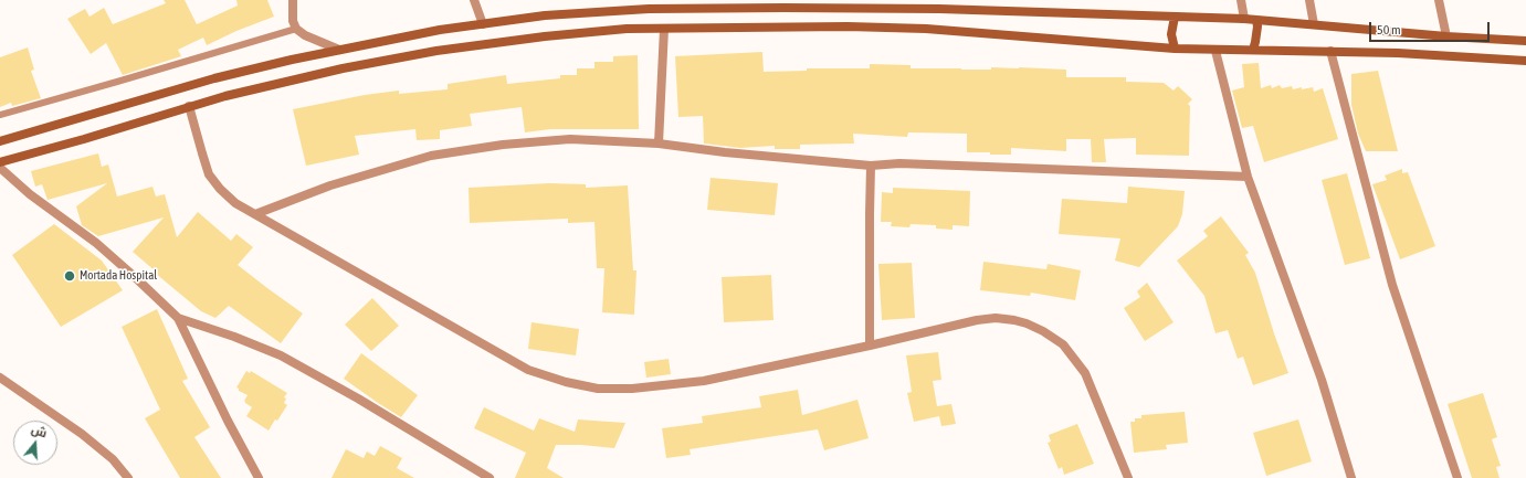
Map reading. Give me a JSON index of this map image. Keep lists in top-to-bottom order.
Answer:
{
  "places": ["Mortada Hospital"],
  "scale_bar": "50 m",
  "north": "top"
}
